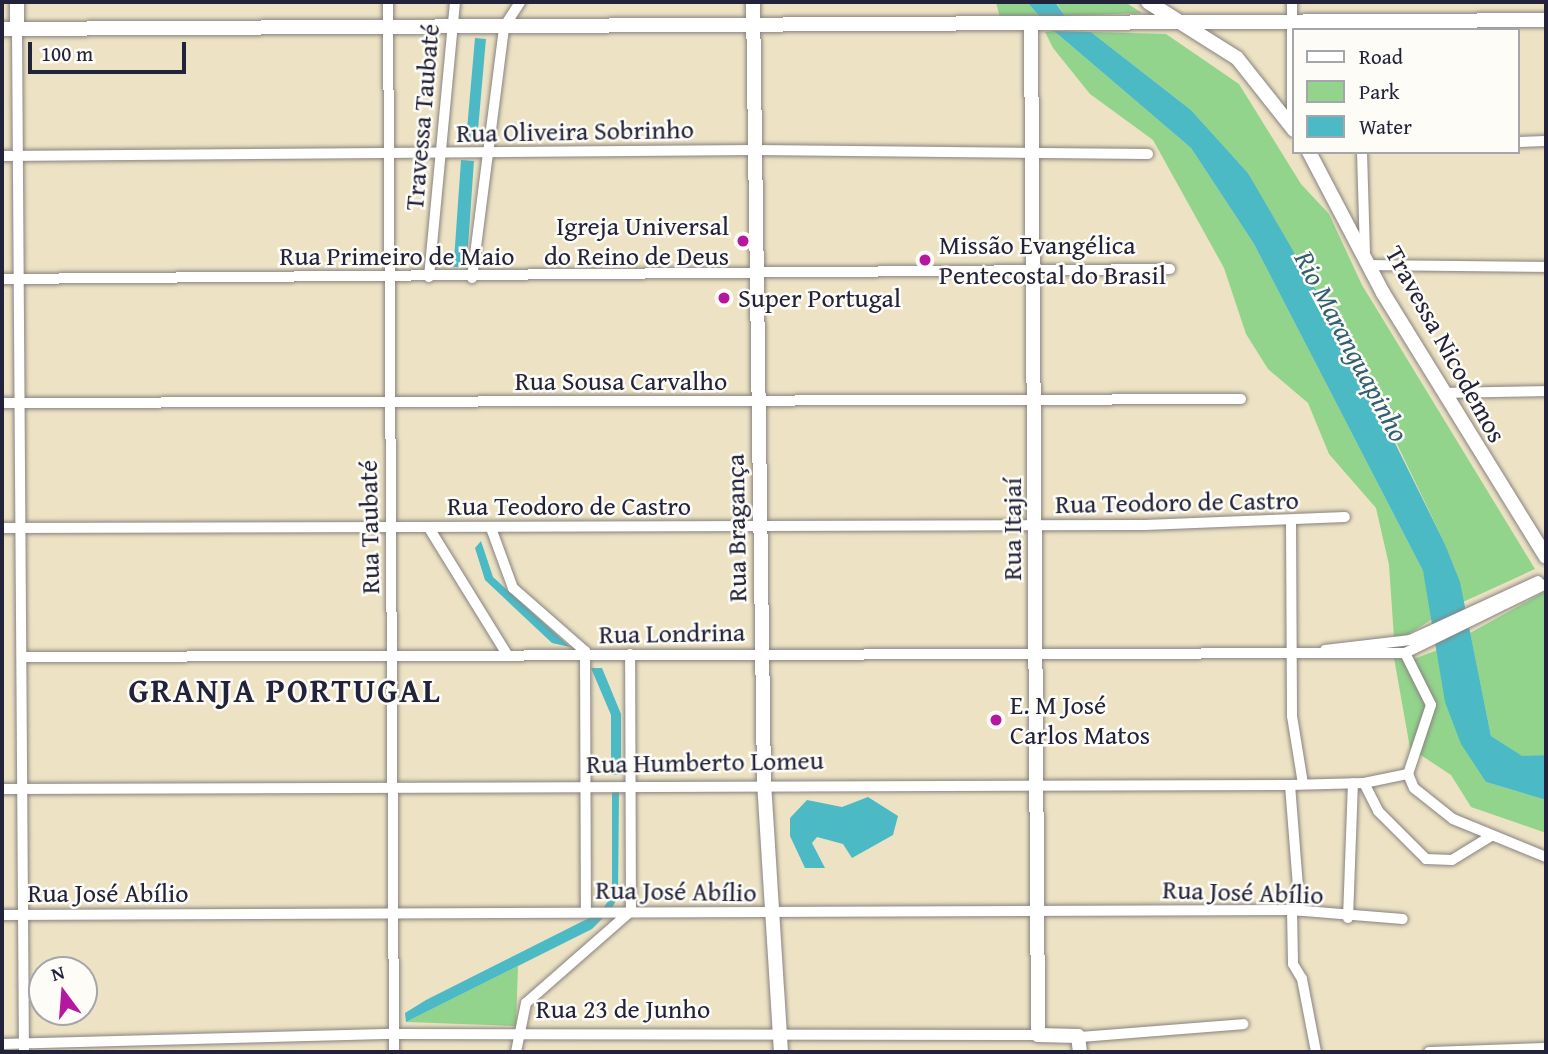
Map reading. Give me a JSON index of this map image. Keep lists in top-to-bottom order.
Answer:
{
  "streets": {
    "street": [
      "Travessa Taubaté",
      "Rua Oliveira Sobrinho",
      "Rua Primeiro de Maio",
      "Travessa Nicodemos",
      "Rua Sousa Carvalho",
      "Rua Teodoro de Castro",
      "Rua Taubaté",
      "Rua Bragança",
      "Rua Itajaí",
      "Rua Londrina",
      "Rua Humberto Lomeu",
      "Rua José Abílio",
      "Rua 23 de Junho"
    ]
  },
  "crossings": [
    ["Travessa Taubaté", "Rua Oliveira Sobrinho"],
    ["Travessa Taubaté", "Rua Primeiro de Maio"],
    ["Rua Oliveira Sobrinho", "Rua Taubaté"],
    ["Rua Oliveira Sobrinho", "Rua Bragança"],
    ["Rua Oliveira Sobrinho", "Rua Itajaí"],
    ["Rua Primeiro de Maio", "Rua Taubaté"],
    ["Rua Primeiro de Maio", "Rua Bragança"],
    ["Rua Primeiro de Maio", "Rua Itajaí"],
    ["Rua Sousa Carvalho", "Rua Taubaté"],
    ["Rua Sousa Carvalho", "Rua Bragança"],
    ["Rua Sousa Carvalho", "Rua Itajaí"],
    ["Rua Teodoro de Castro", "Rua Taubaté"],
    ["Rua Teodoro de Castro", "Rua Bragança"],
    ["Rua Teodoro de Castro", "Rua Itajaí"],
    ["Rua Taubaté", "Rua Londrina"],
    ["Rua Taubaté", "Rua Humberto Lomeu"],
    ["Rua Taubaté", "Rua José Abílio"],
    ["Rua Taubaté", "Rua 23 de Junho"],
    ["Rua Bragança", "Rua Londrina"],
    ["Rua Bragança", "Rua Humberto Lomeu"],
    ["Rua Bragança", "Rua José Abílio"],
    ["Rua Bragança", "Rua 23 de Junho"],
    ["Rua Itajaí", "Rua Londrina"],
    ["Rua Itajaí", "Rua Humberto Lomeu"],
    ["Rua Itajaí", "Rua José Abílio"],
    ["Rua Itajaí", "Rua 23 de Junho"],
    ["Rua Londrina", "Rua Humberto Lomeu"]
  ],
  "districts": ["GRANJA PORTUGAL"],
  "water": ["Rio Maranguapinho"],
  "places": [
    "Igreja Universal do Reino de Deus",
    "Missão Evangélica Pentecostal do Brasil",
    "Super Portugal",
    "E. M José Carlos Matos"
  ],
  "legend": ["Road", "Park", "Water"],
  "scale_bar": "100 m",
  "north": "top"
}
